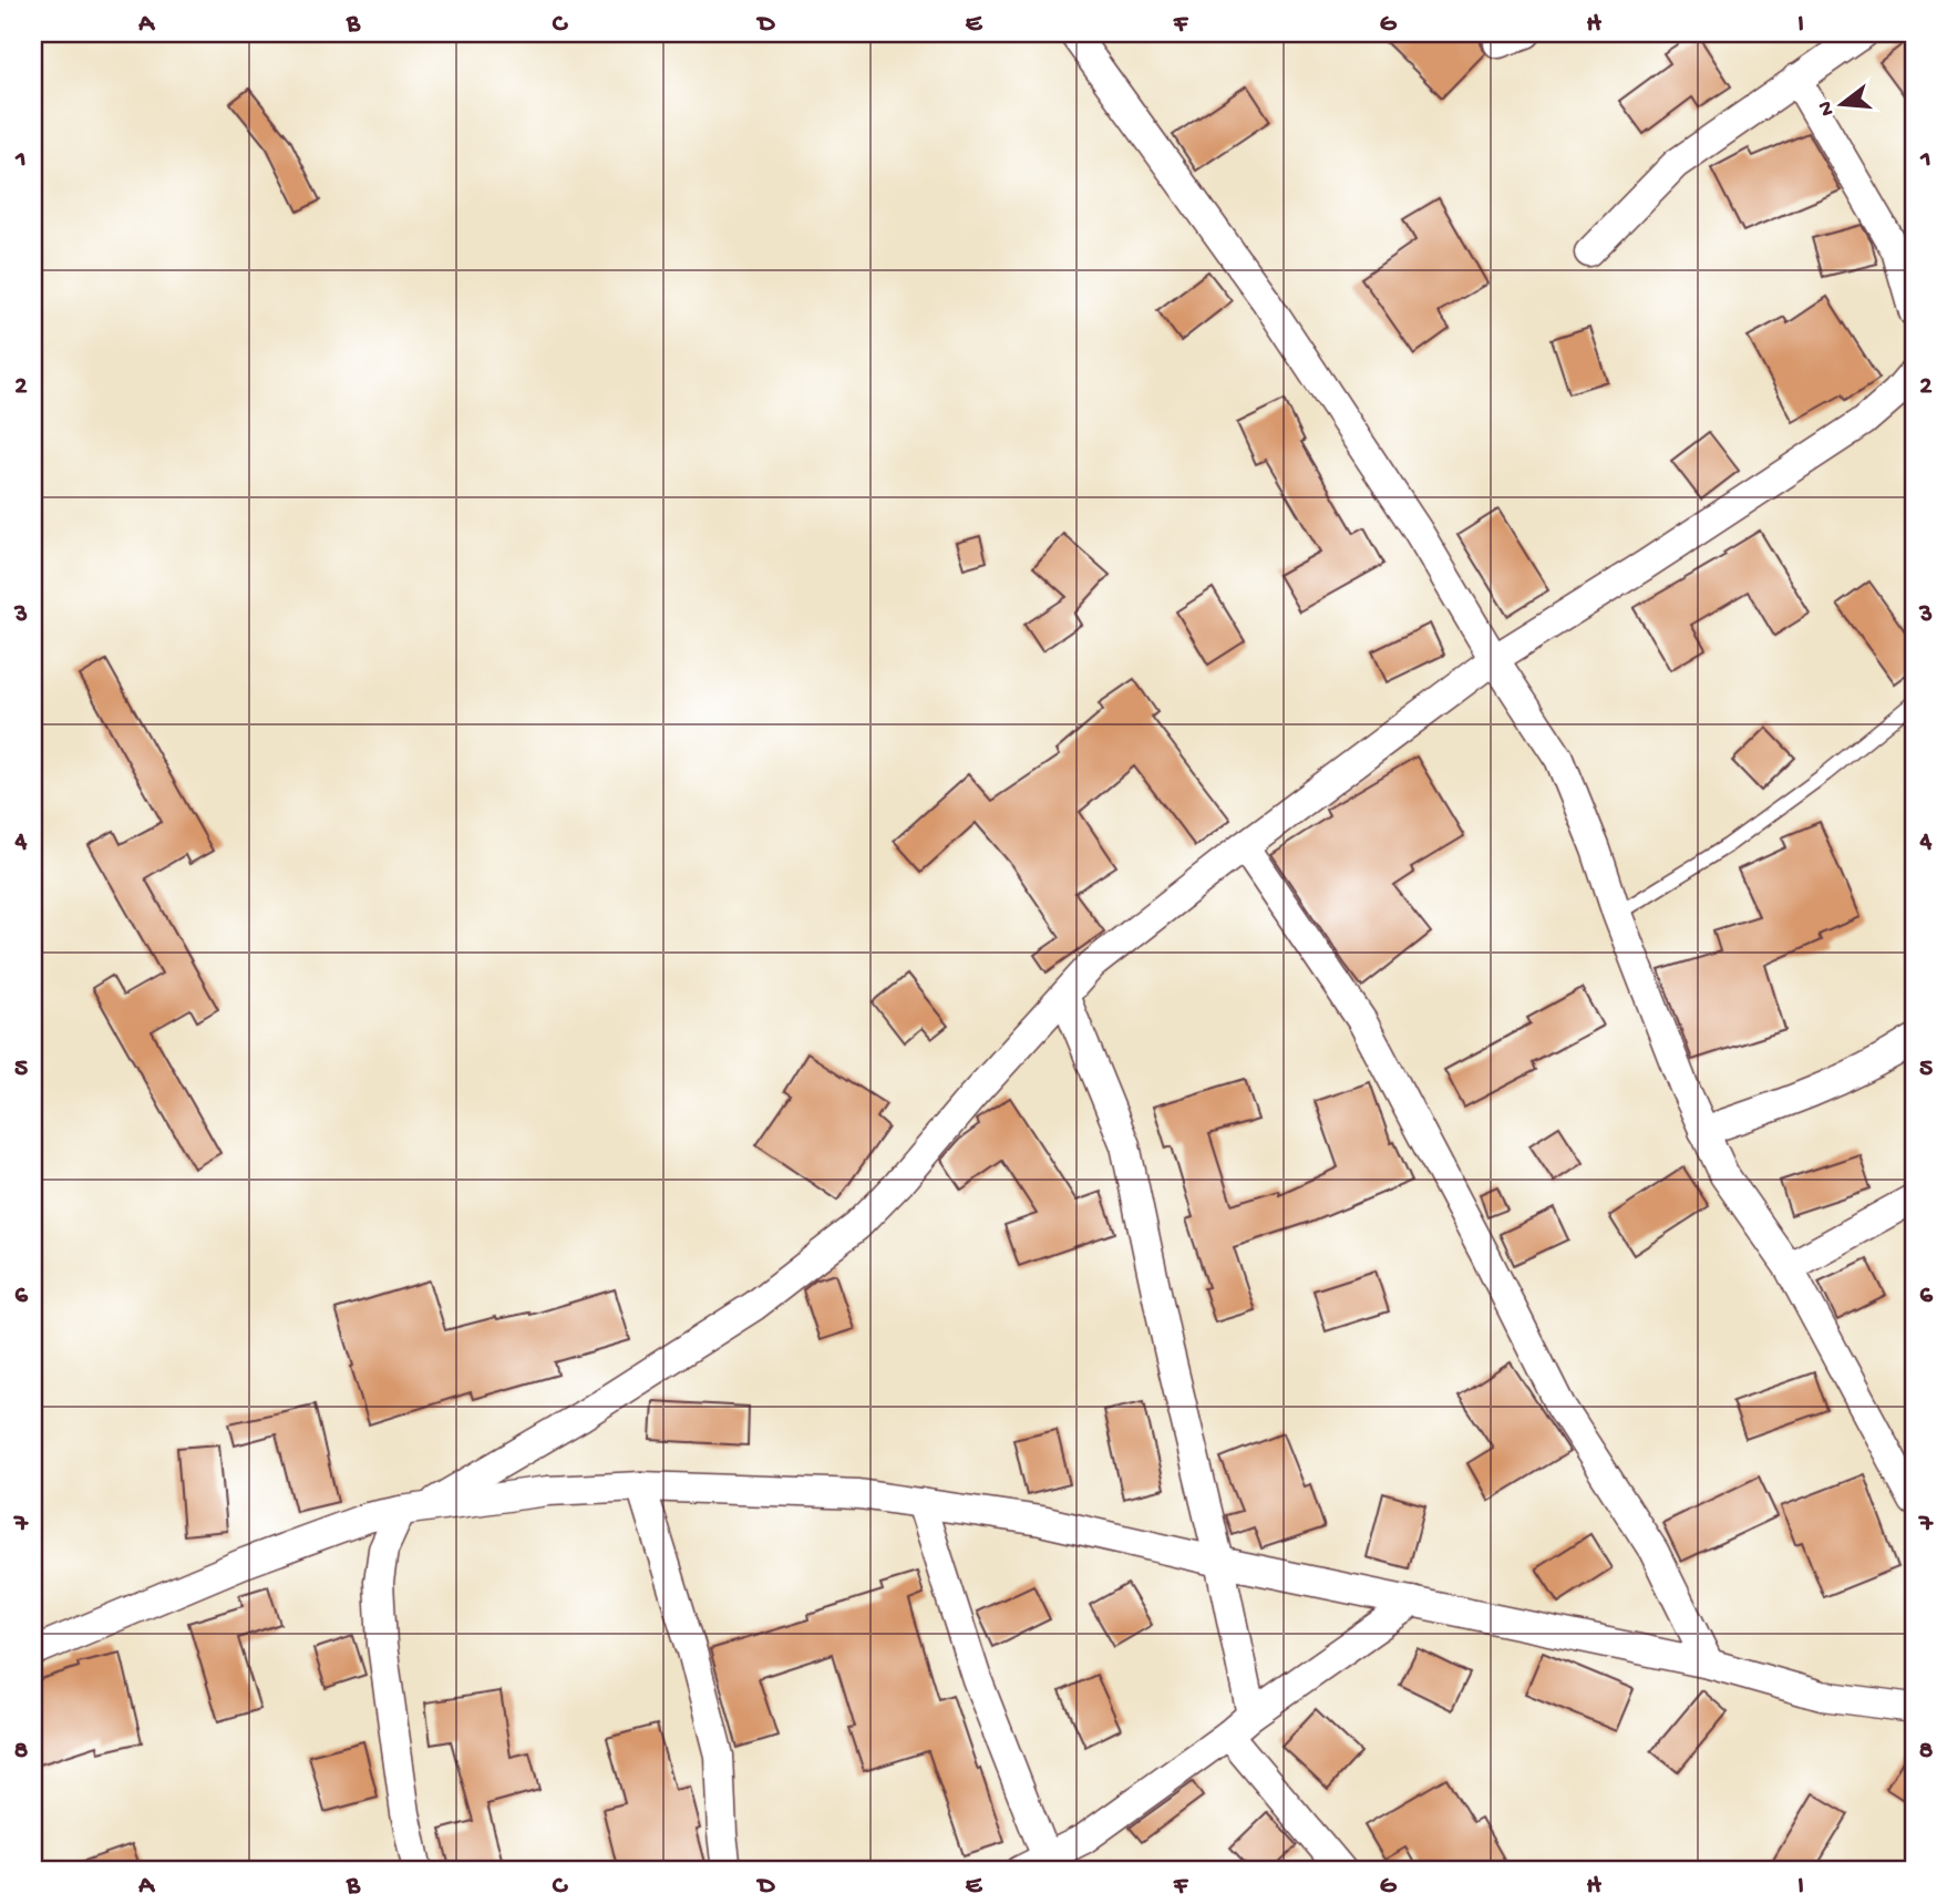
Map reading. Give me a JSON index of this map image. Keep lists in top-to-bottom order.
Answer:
{
  "north": "left",
  "grid": {
    "columns": [
      "A",
      "B",
      "C",
      "D",
      "E",
      "F",
      "G",
      "H",
      "I"
    ],
    "rows": [
      "1",
      "2",
      "3",
      "4",
      "5",
      "6",
      "7",
      "8"
    ]
  }
}
